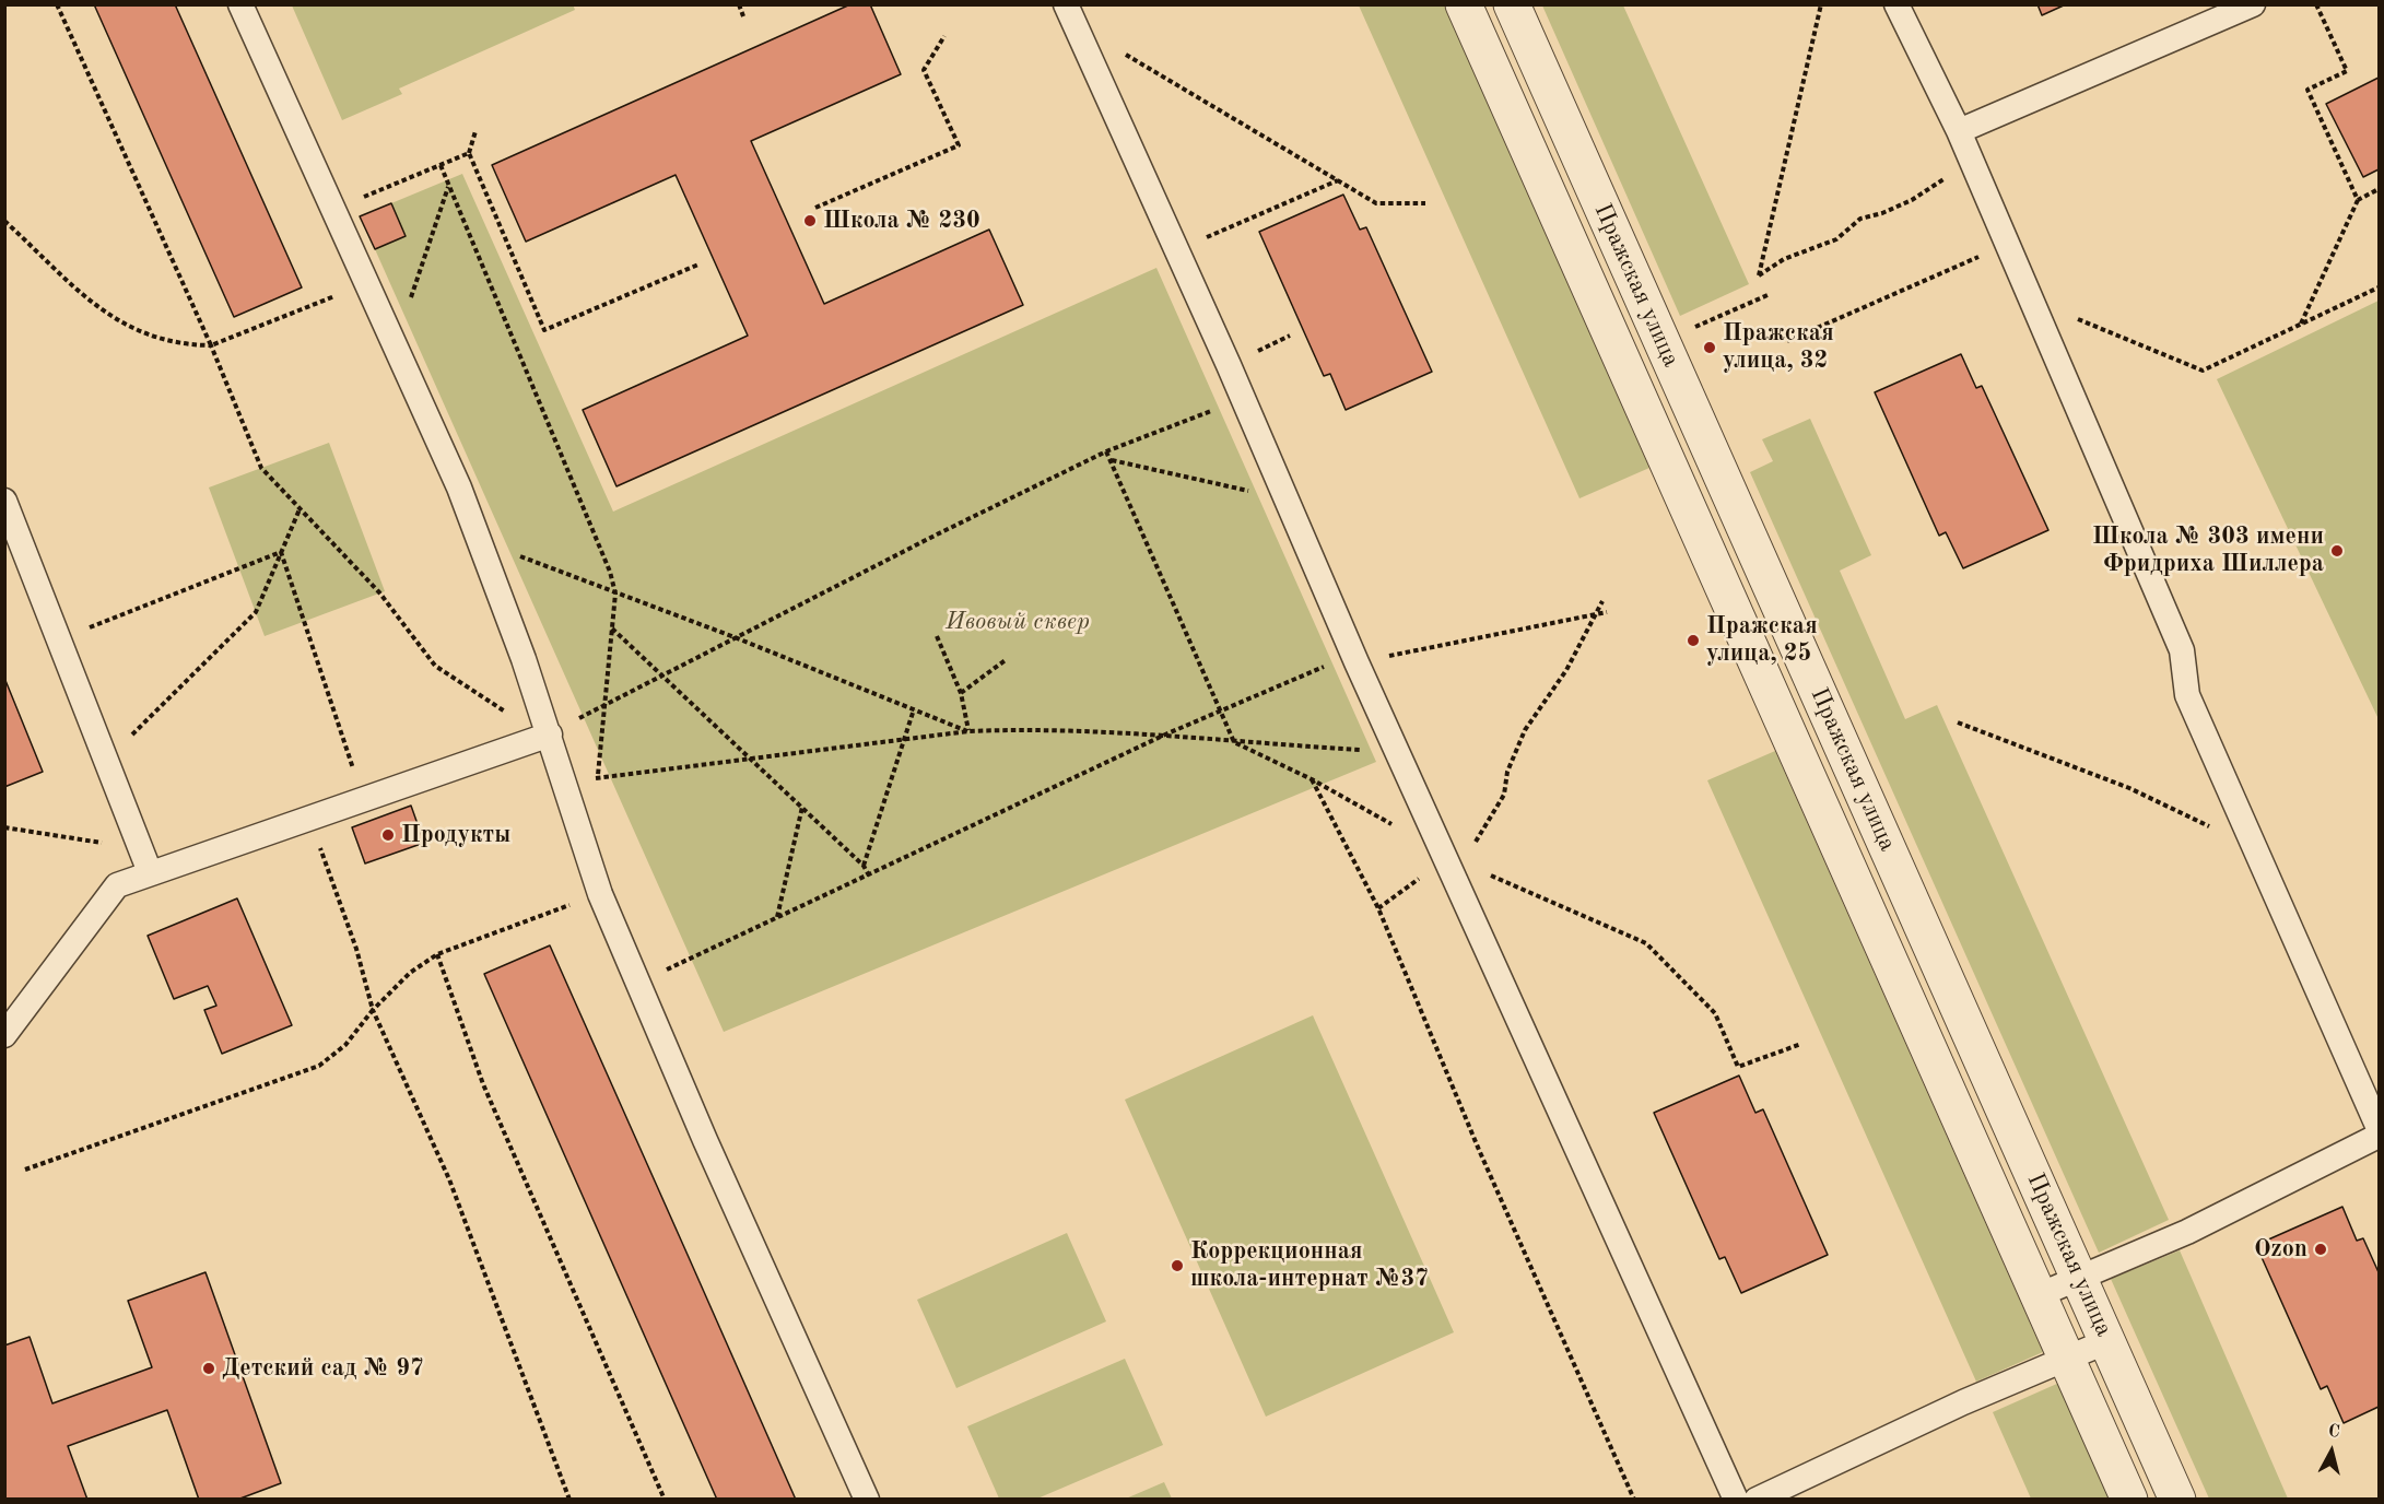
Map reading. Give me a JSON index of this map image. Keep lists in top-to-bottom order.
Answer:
{
  "streets": {
    "street": ["Пражская улица"]
  },
  "parks": ["Ивовый сквер"],
  "places": [
    "Школа № 230",
    "Пражская улица, 32",
    "Школа № 303 имени Фридриха Шиллера",
    "Пражская улица, 25",
    "Продукты",
    "Ozon",
    "Коррекционная школа-интернат №37",
    "Детский сад № 97"
  ],
  "north": "top"
}
